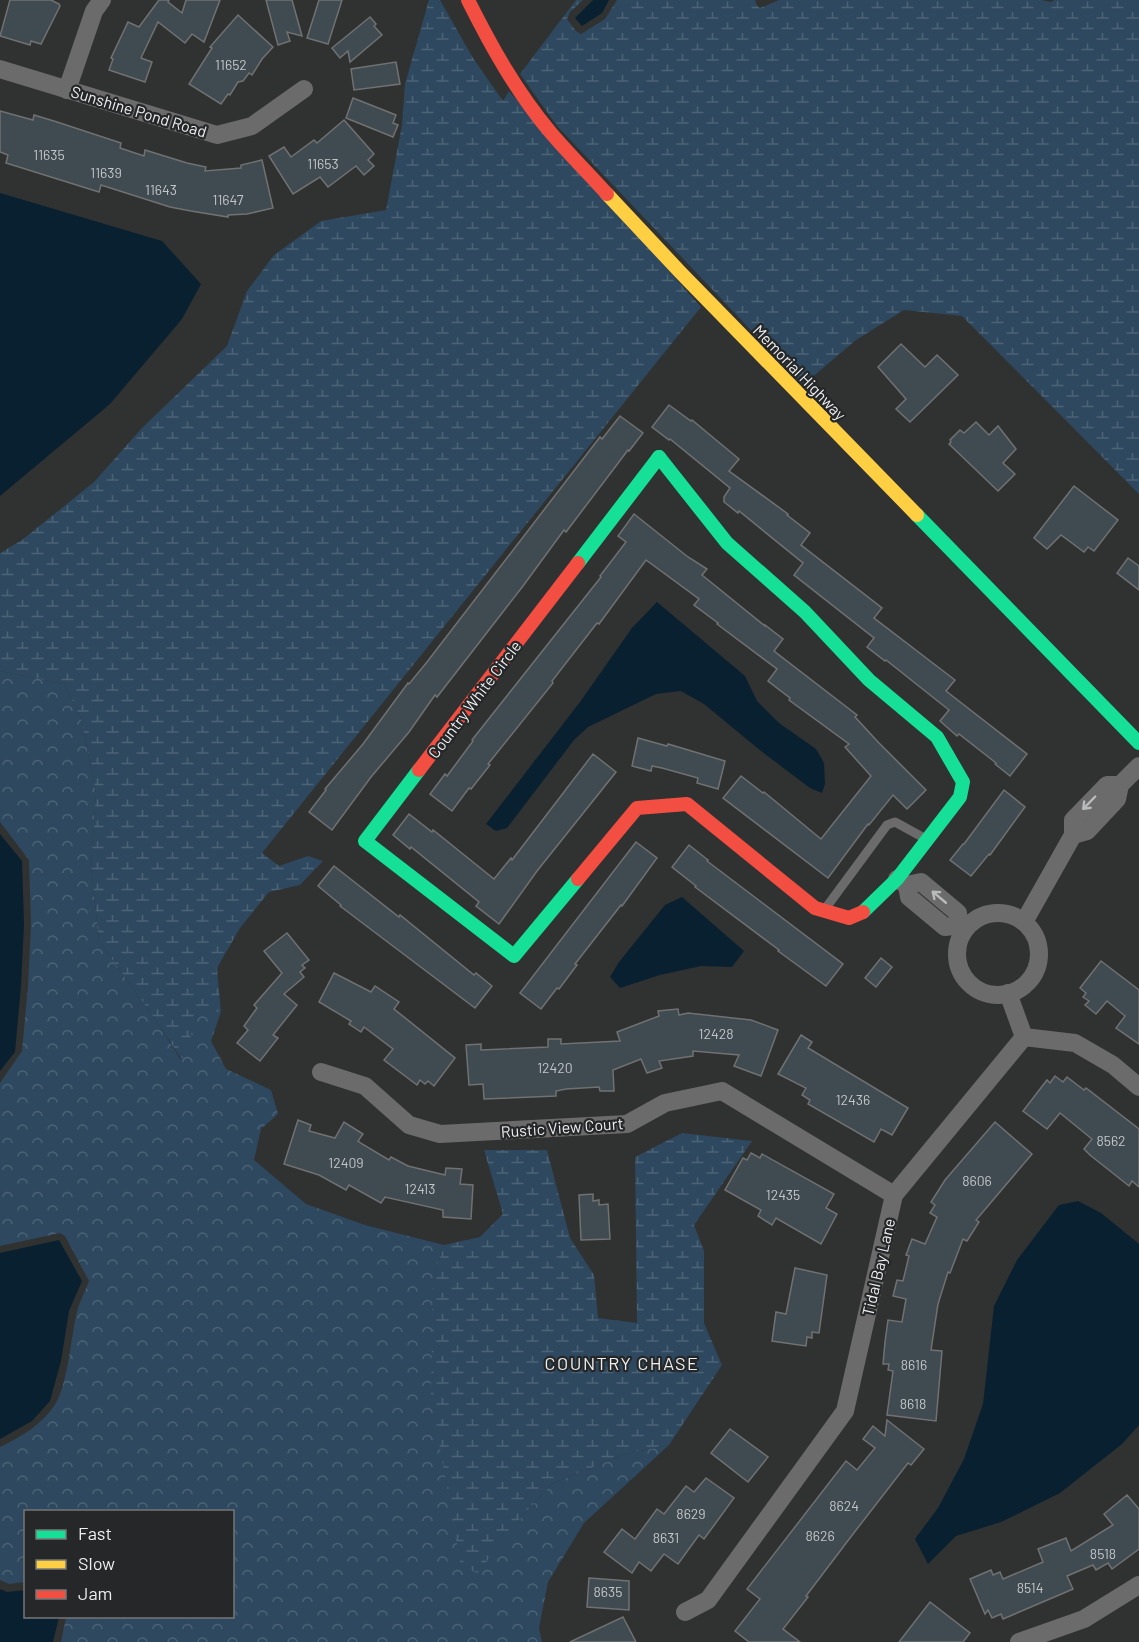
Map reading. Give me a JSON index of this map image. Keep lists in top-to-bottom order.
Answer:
{
  "streets": {
    "street": [
      "Sunshine Pond Road",
      "Memorial Highway",
      "Country White Circle",
      "Rustic View Court",
      "Tidal Bay Lane"
    ]
  },
  "crossings": [
    ["Rustic View Court", "Tidal Bay Lane"]
  ],
  "districts": ["COUNTRY CHASE"],
  "house_numbers": [
    "11652",
    "11635",
    "11653",
    "11639",
    "11643",
    "11647",
    "12428",
    "12420",
    "12436",
    "8562",
    "12409",
    "8606",
    "12413",
    "12435",
    "8616",
    "8618",
    "8624",
    "8629",
    "8626",
    "8631",
    "8518",
    "8514",
    "8635"
  ],
  "legend": ["Fast", "Slow", "Jam"]
}
